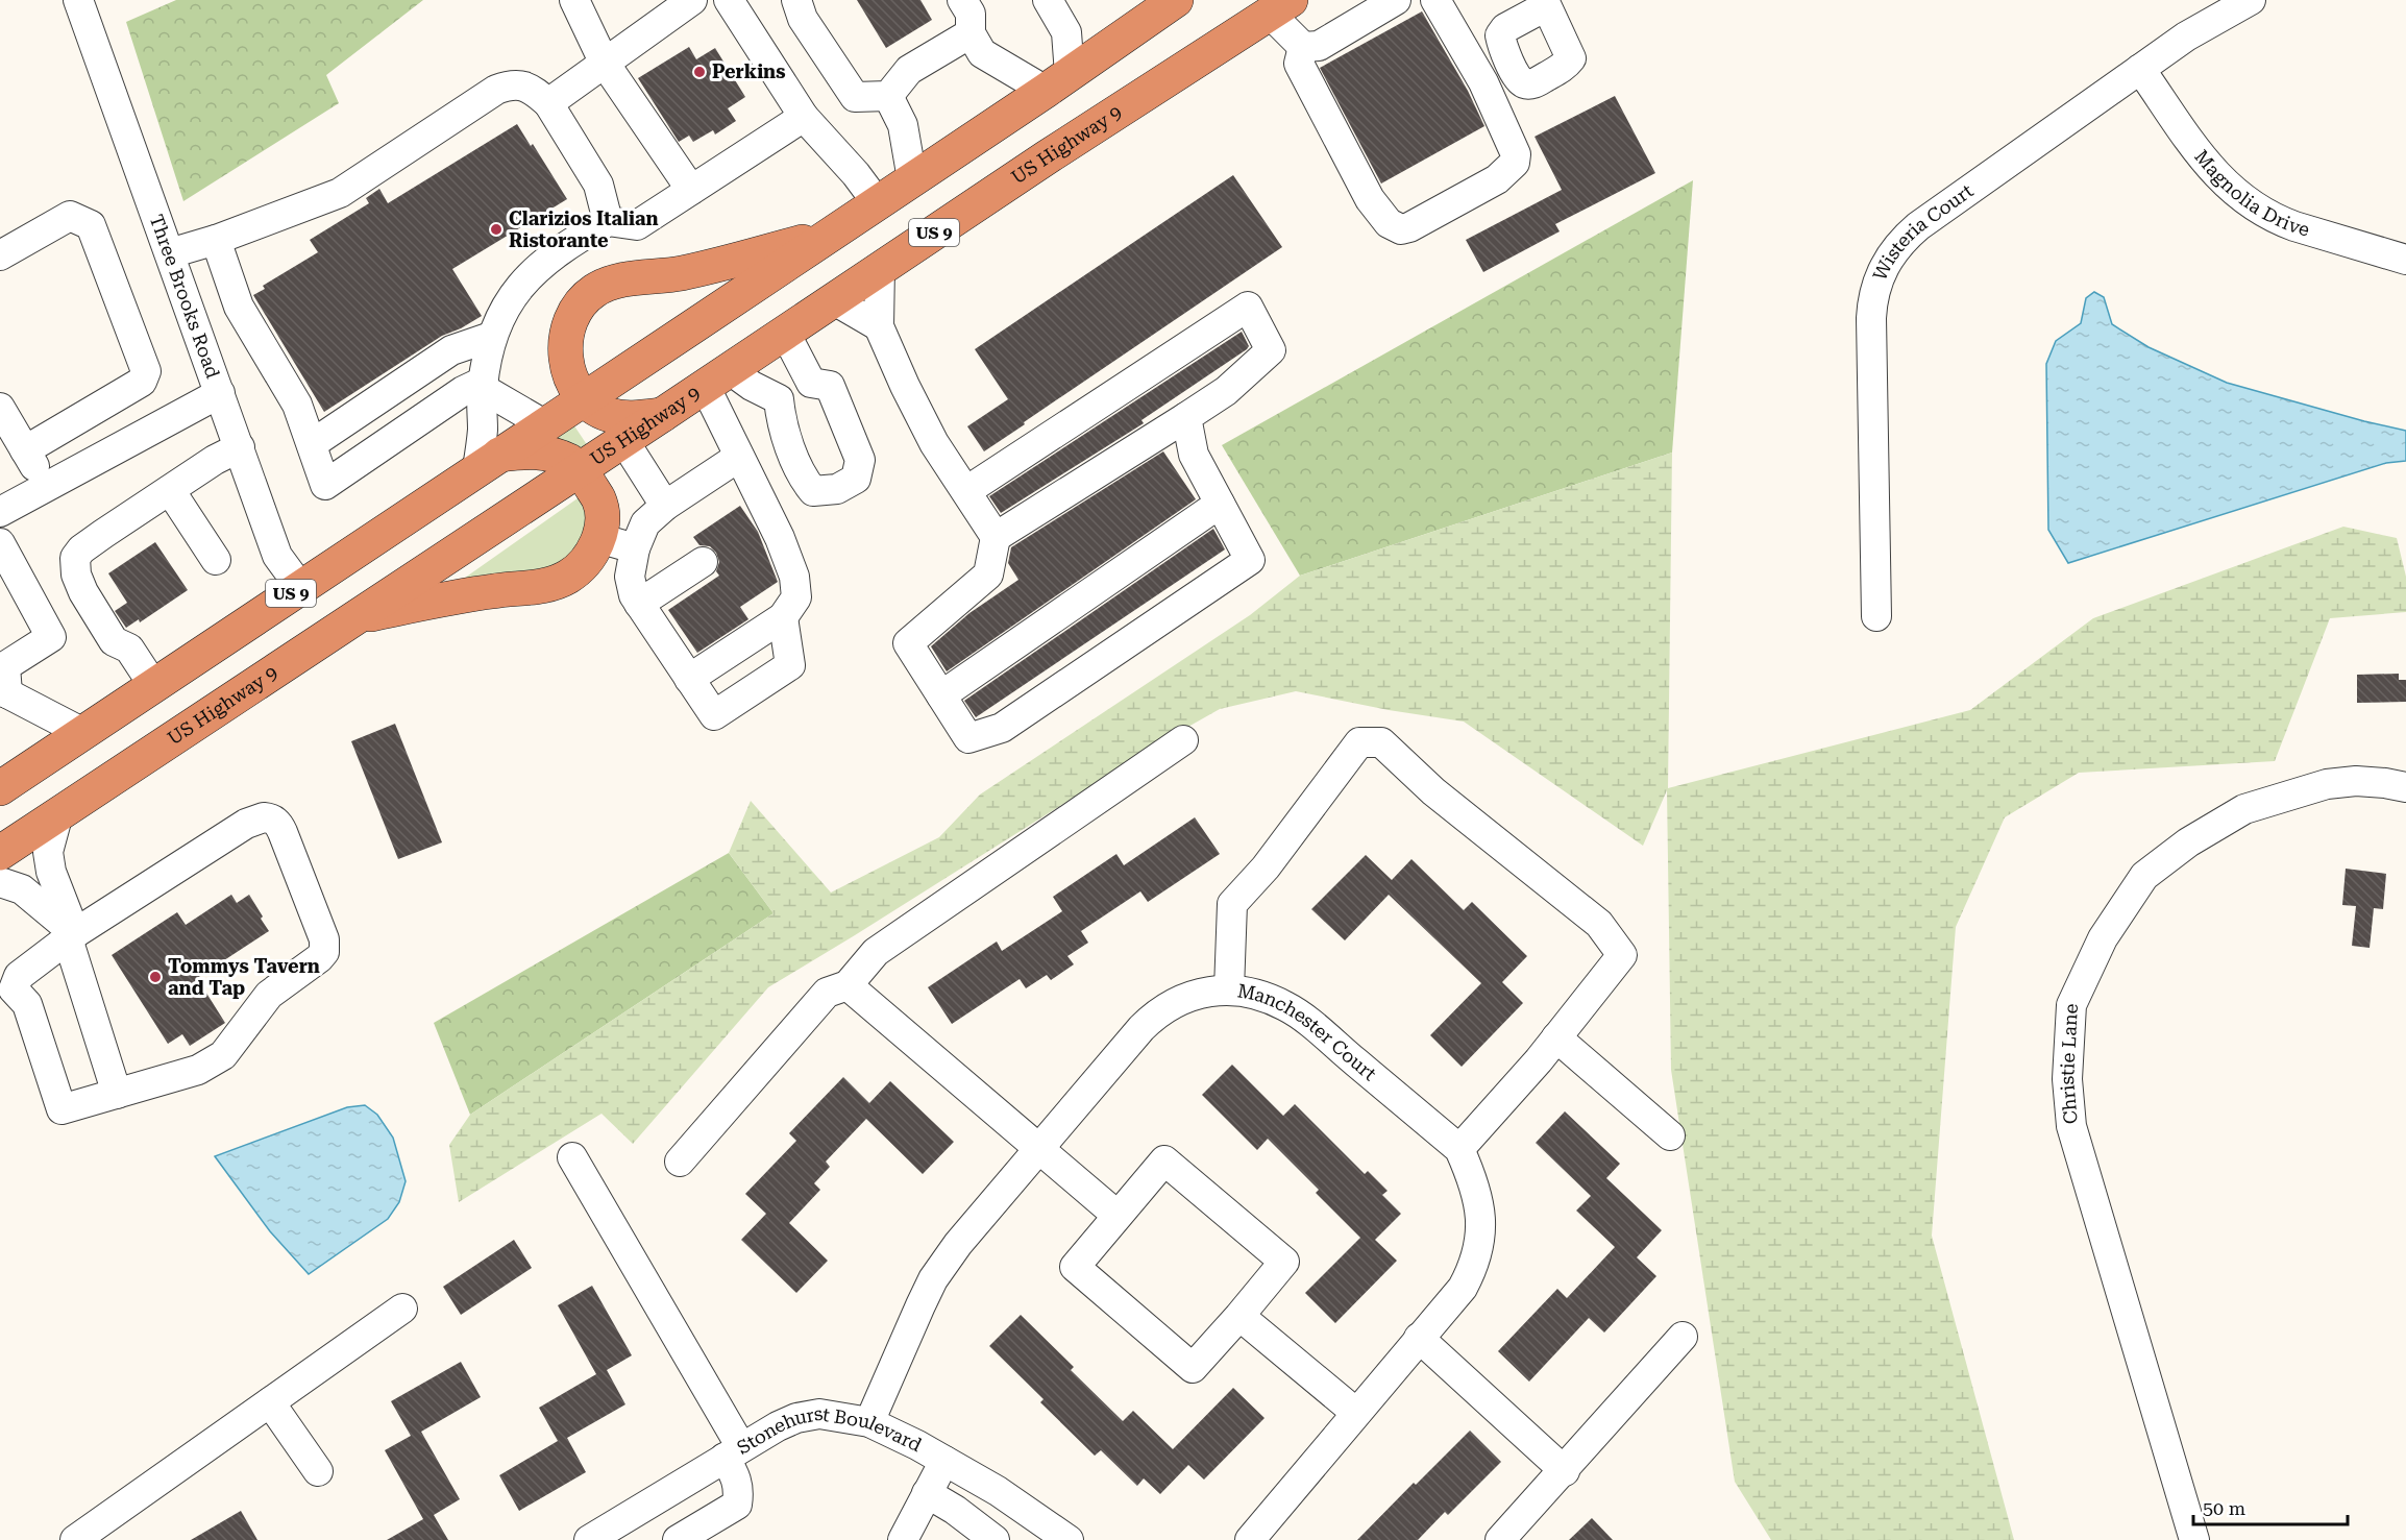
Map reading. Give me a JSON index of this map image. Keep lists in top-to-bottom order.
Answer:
{
  "streets": {
    "highway": ["US Highway 9", "US 9"],
    "street": [
      "Magnolia Drive",
      "Wisteria Court",
      "Three Brooks Road",
      "Manchester Court",
      "Christie Lane",
      "Stonehurst Boulevard"
    ]
  },
  "crossings": [
    ["Magnolia Drive", "Wisteria Court"],
    ["US 9", "Three Brooks Road"],
    ["Manchester Court", "Stonehurst Boulevard"]
  ],
  "places": ["Perkins", "Clarizios Italian Ristorante", "Tommys Tavern and Tap"],
  "scale_bar": "50 m"
}
